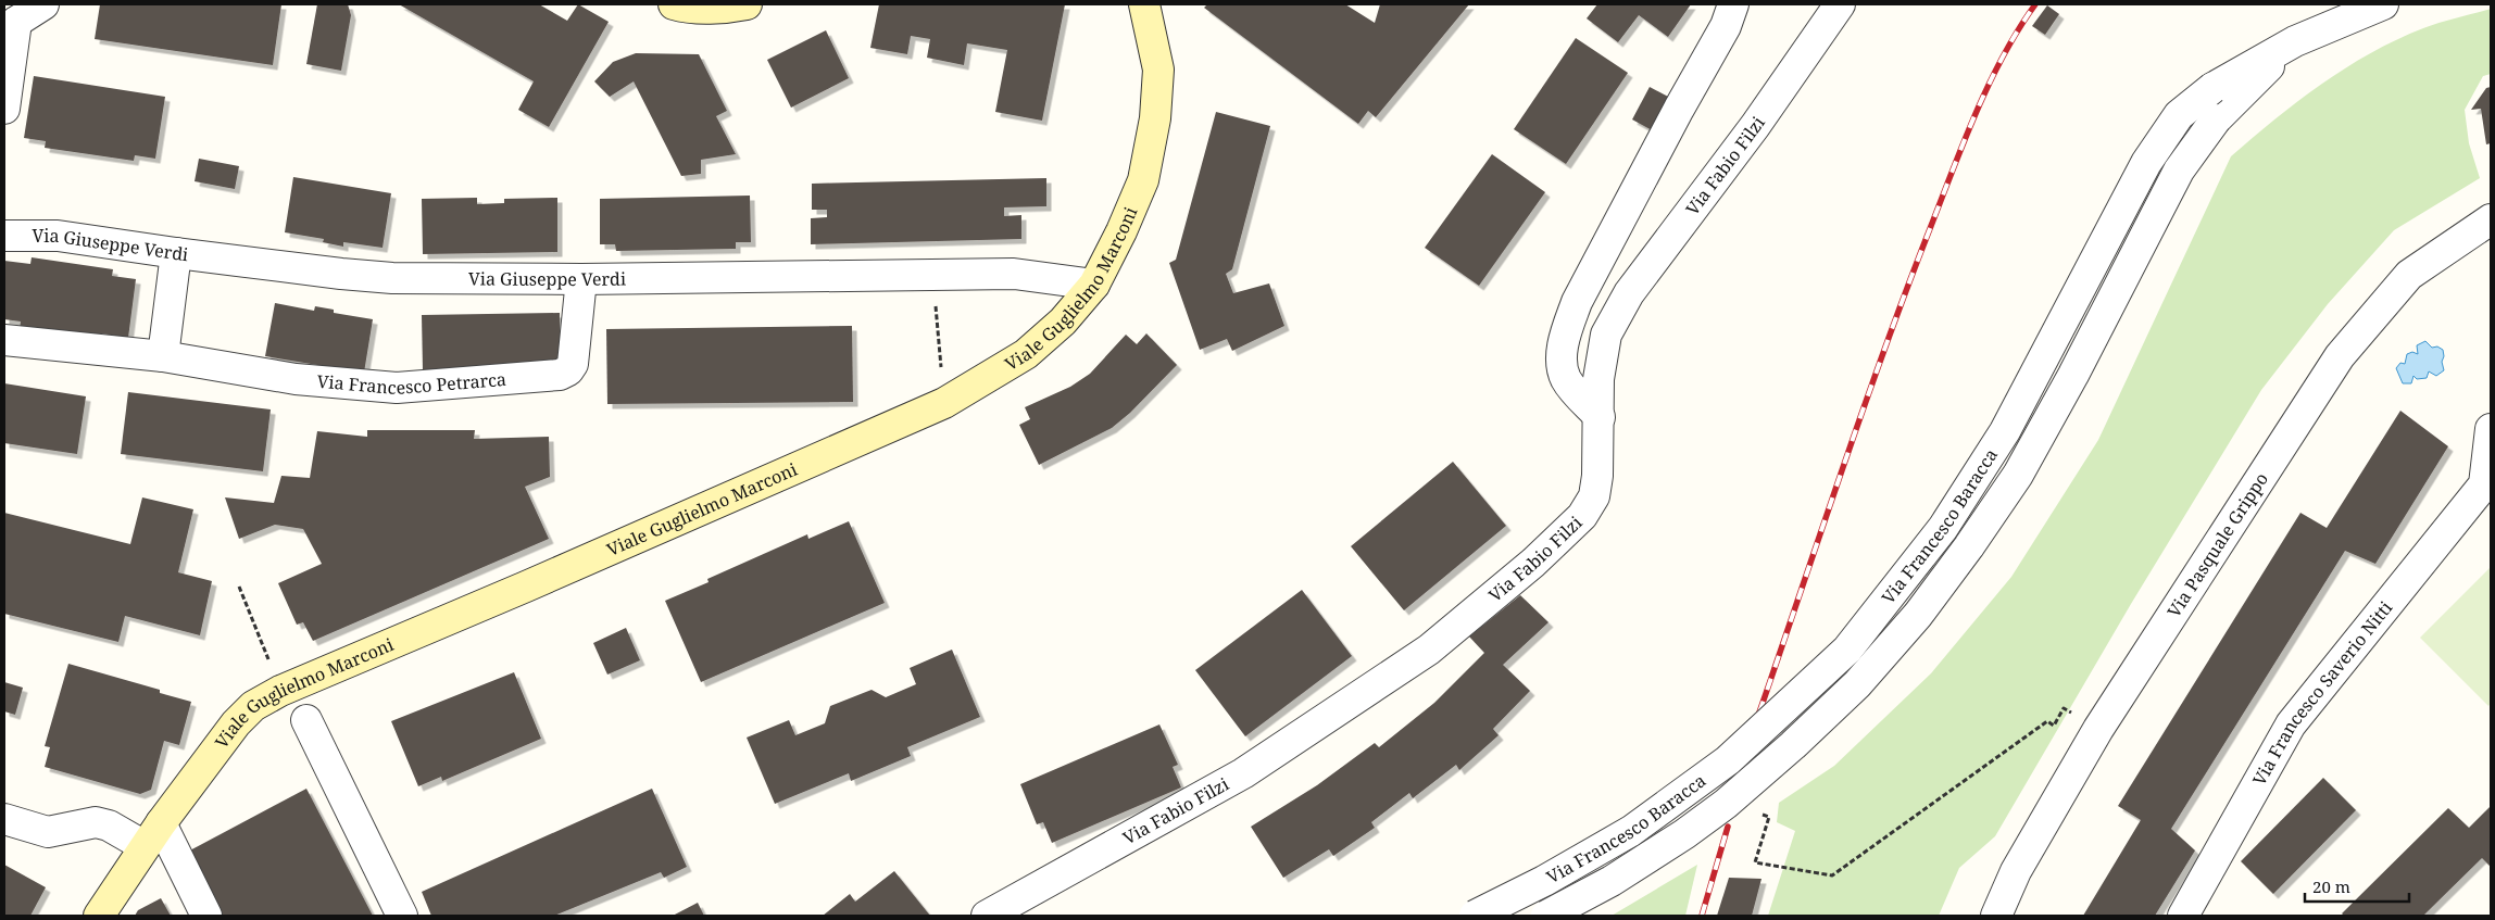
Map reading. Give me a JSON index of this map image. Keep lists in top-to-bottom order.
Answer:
{
  "streets": {
    "street": [
      "Via Fabio Filzi",
      "Via Giuseppe Verdi",
      "Viale Guglielmo Marconi",
      "Via Francesco Petrarca",
      "Via Francesco Baracca",
      "Via Pasquale Grippo",
      "Via Francesco Saverio Nitti"
    ]
  },
  "crossings": [
    ["Via Giuseppe Verdi", "Viale Guglielmo Marconi"],
    ["Via Giuseppe Verdi", "Via Francesco Petrarca"]
  ],
  "scale_bar": "20 m"
}
